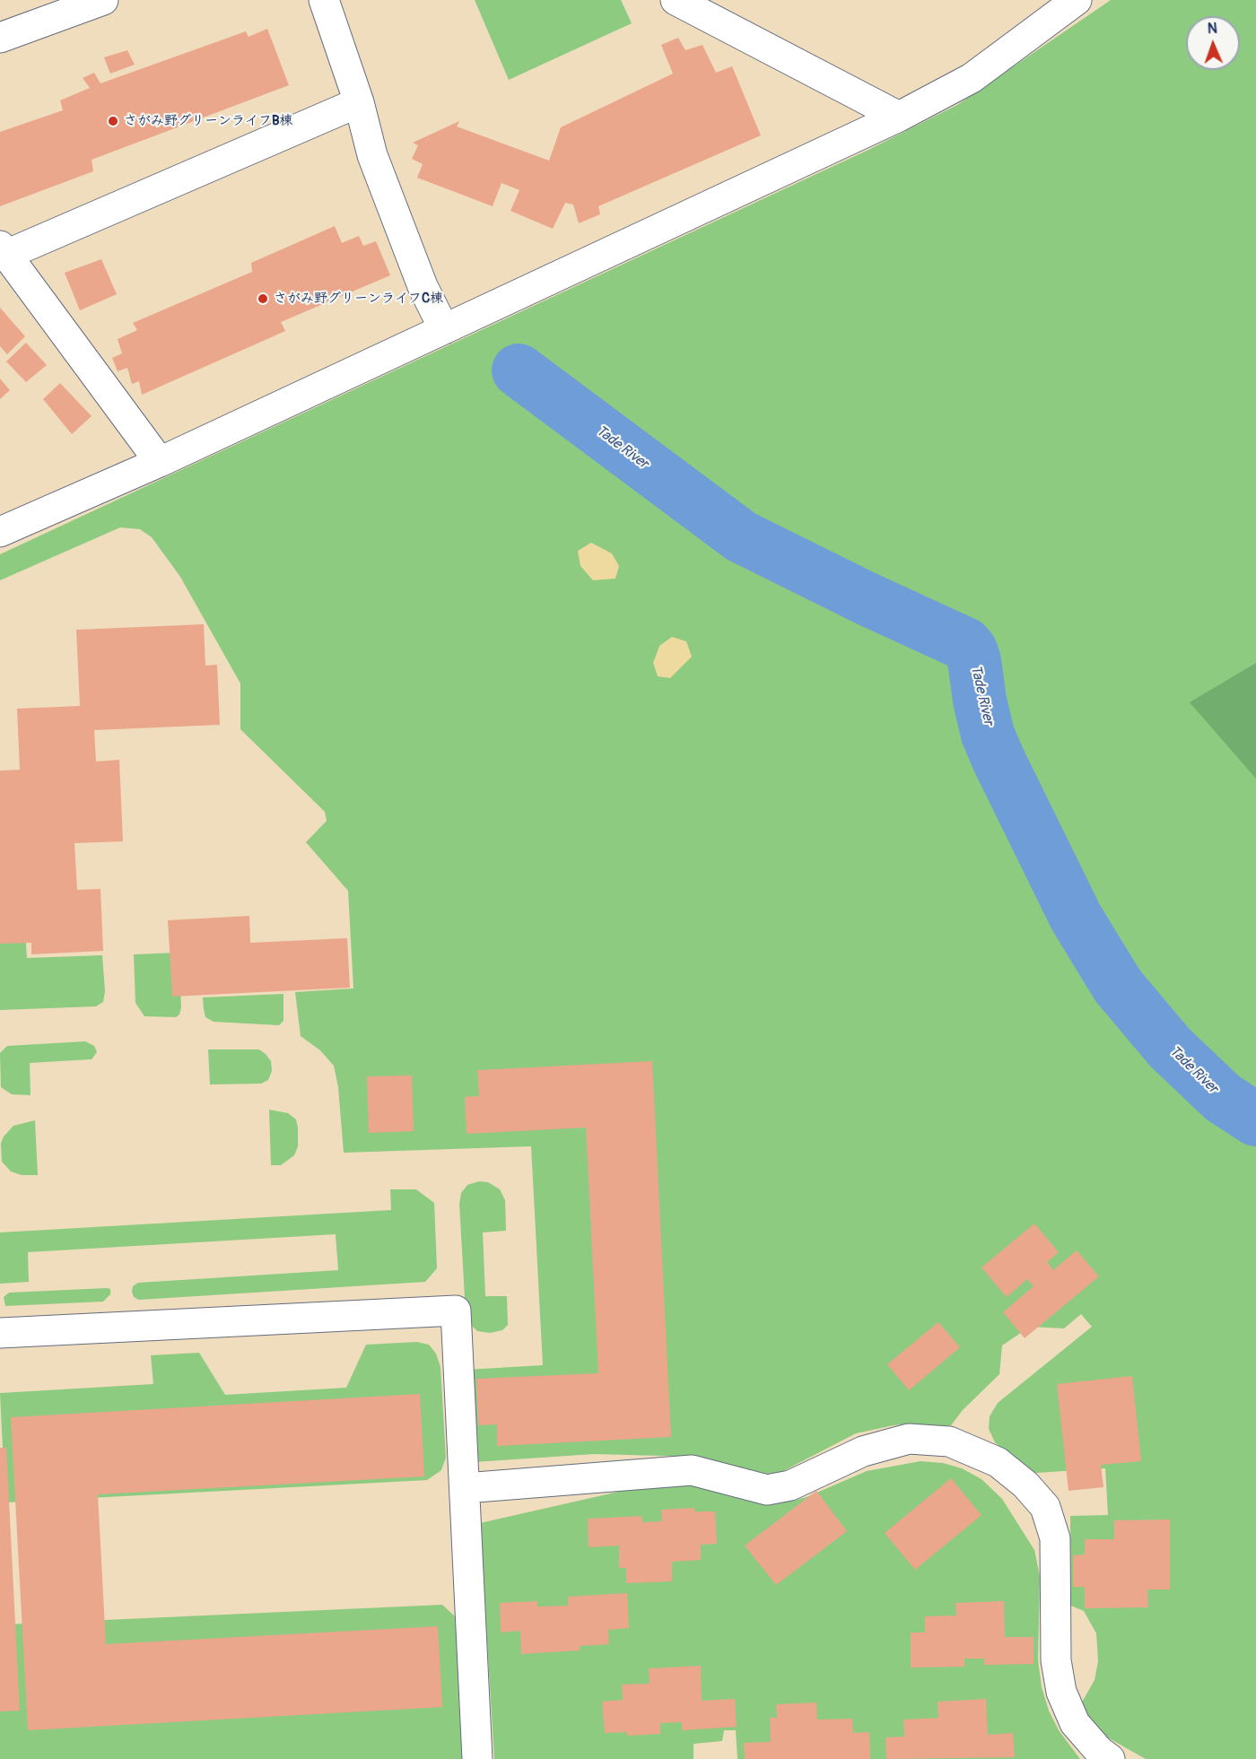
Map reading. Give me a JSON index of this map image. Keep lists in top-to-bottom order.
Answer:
{
  "water": ["Tade River"],
  "places": ["さがみ野グリーンライフB棟", "さがみ野グリーンライフC棟"],
  "north": "top"
}
